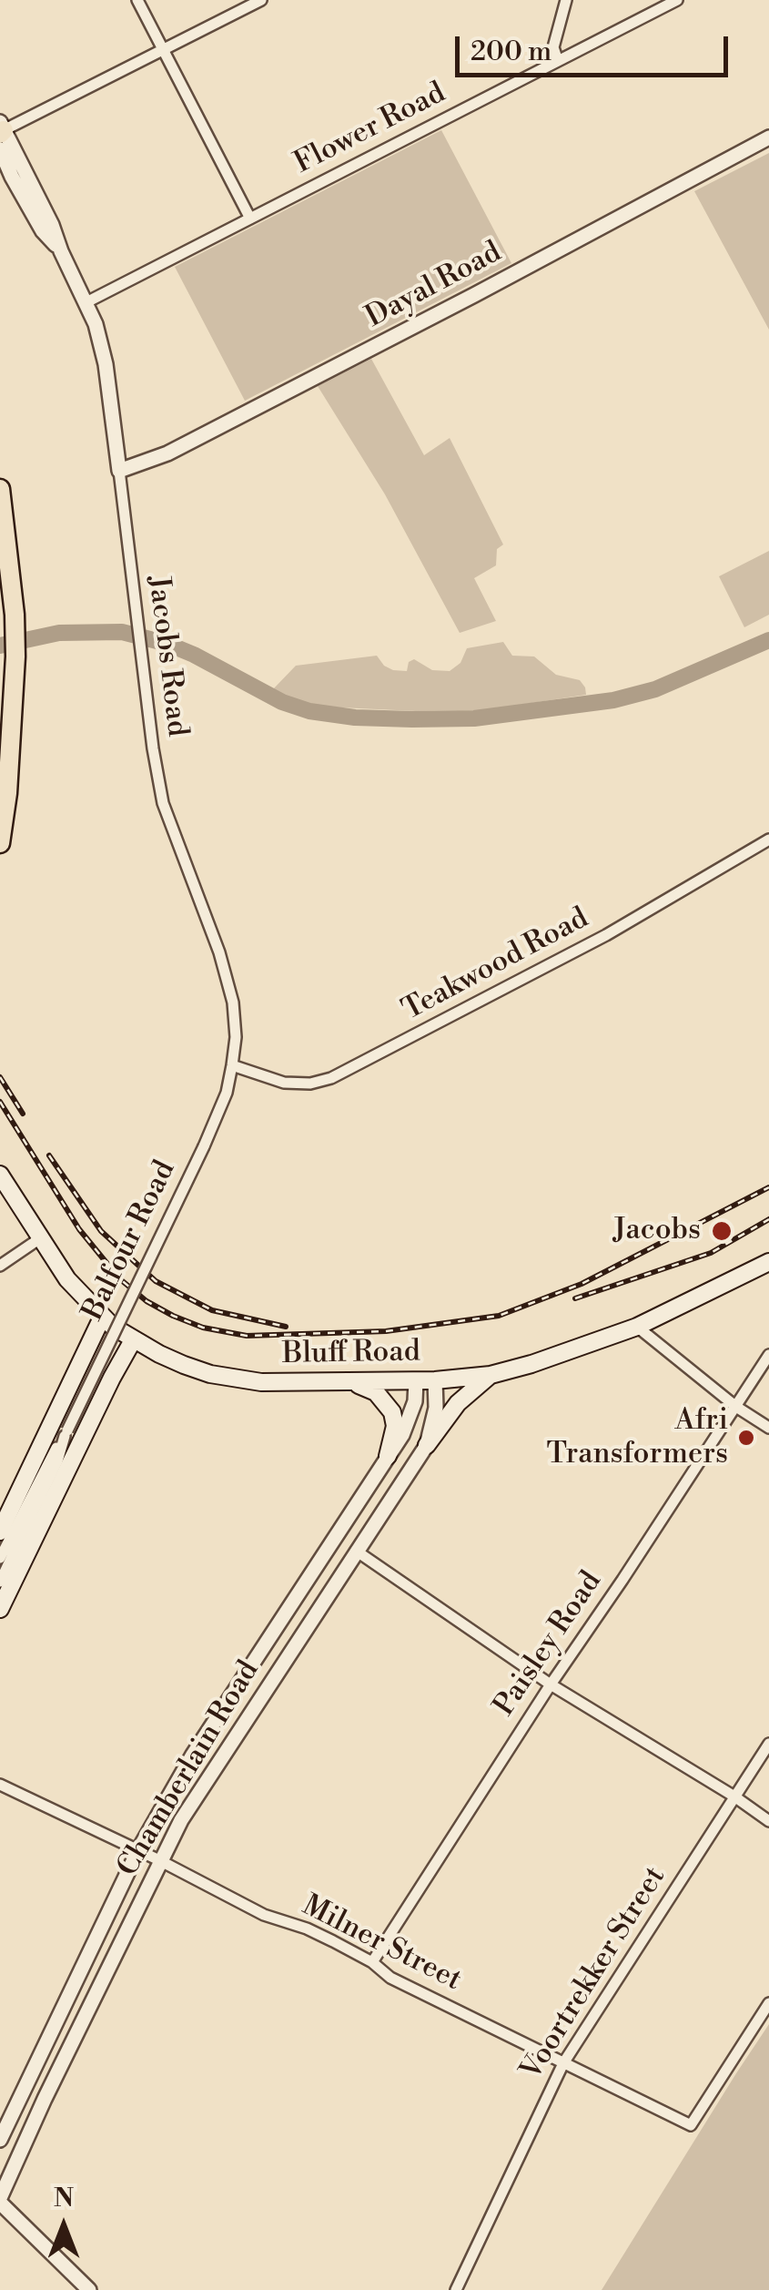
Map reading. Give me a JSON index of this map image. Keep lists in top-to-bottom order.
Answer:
{
  "streets": {
    "main road": ["Bluff Road"],
    "street": [
      "Flower Road",
      "Dayal Road",
      "Jacobs Road",
      "Teakwood Road",
      "Balfour Road",
      "Paisley Road",
      "Chamberlain Road",
      "Milner Street",
      "Voortrekker Street"
    ]
  },
  "crossings": [
    ["Flower Road", "Jacobs Road"],
    ["Dayal Road", "Jacobs Road"],
    ["Jacobs Road", "Teakwood Road"],
    ["Jacobs Road", "Balfour Road"],
    ["Teakwood Road", "Balfour Road"],
    ["Bluff Road", "Chamberlain Road"],
    ["Paisley Road", "Milner Street"],
    ["Chamberlain Road", "Milner Street"],
    ["Milner Street", "Voortrekker Street"]
  ],
  "places": ["Jacobs", "Afri Transformers"],
  "scale_bar": "200 m",
  "north": "top"
}
